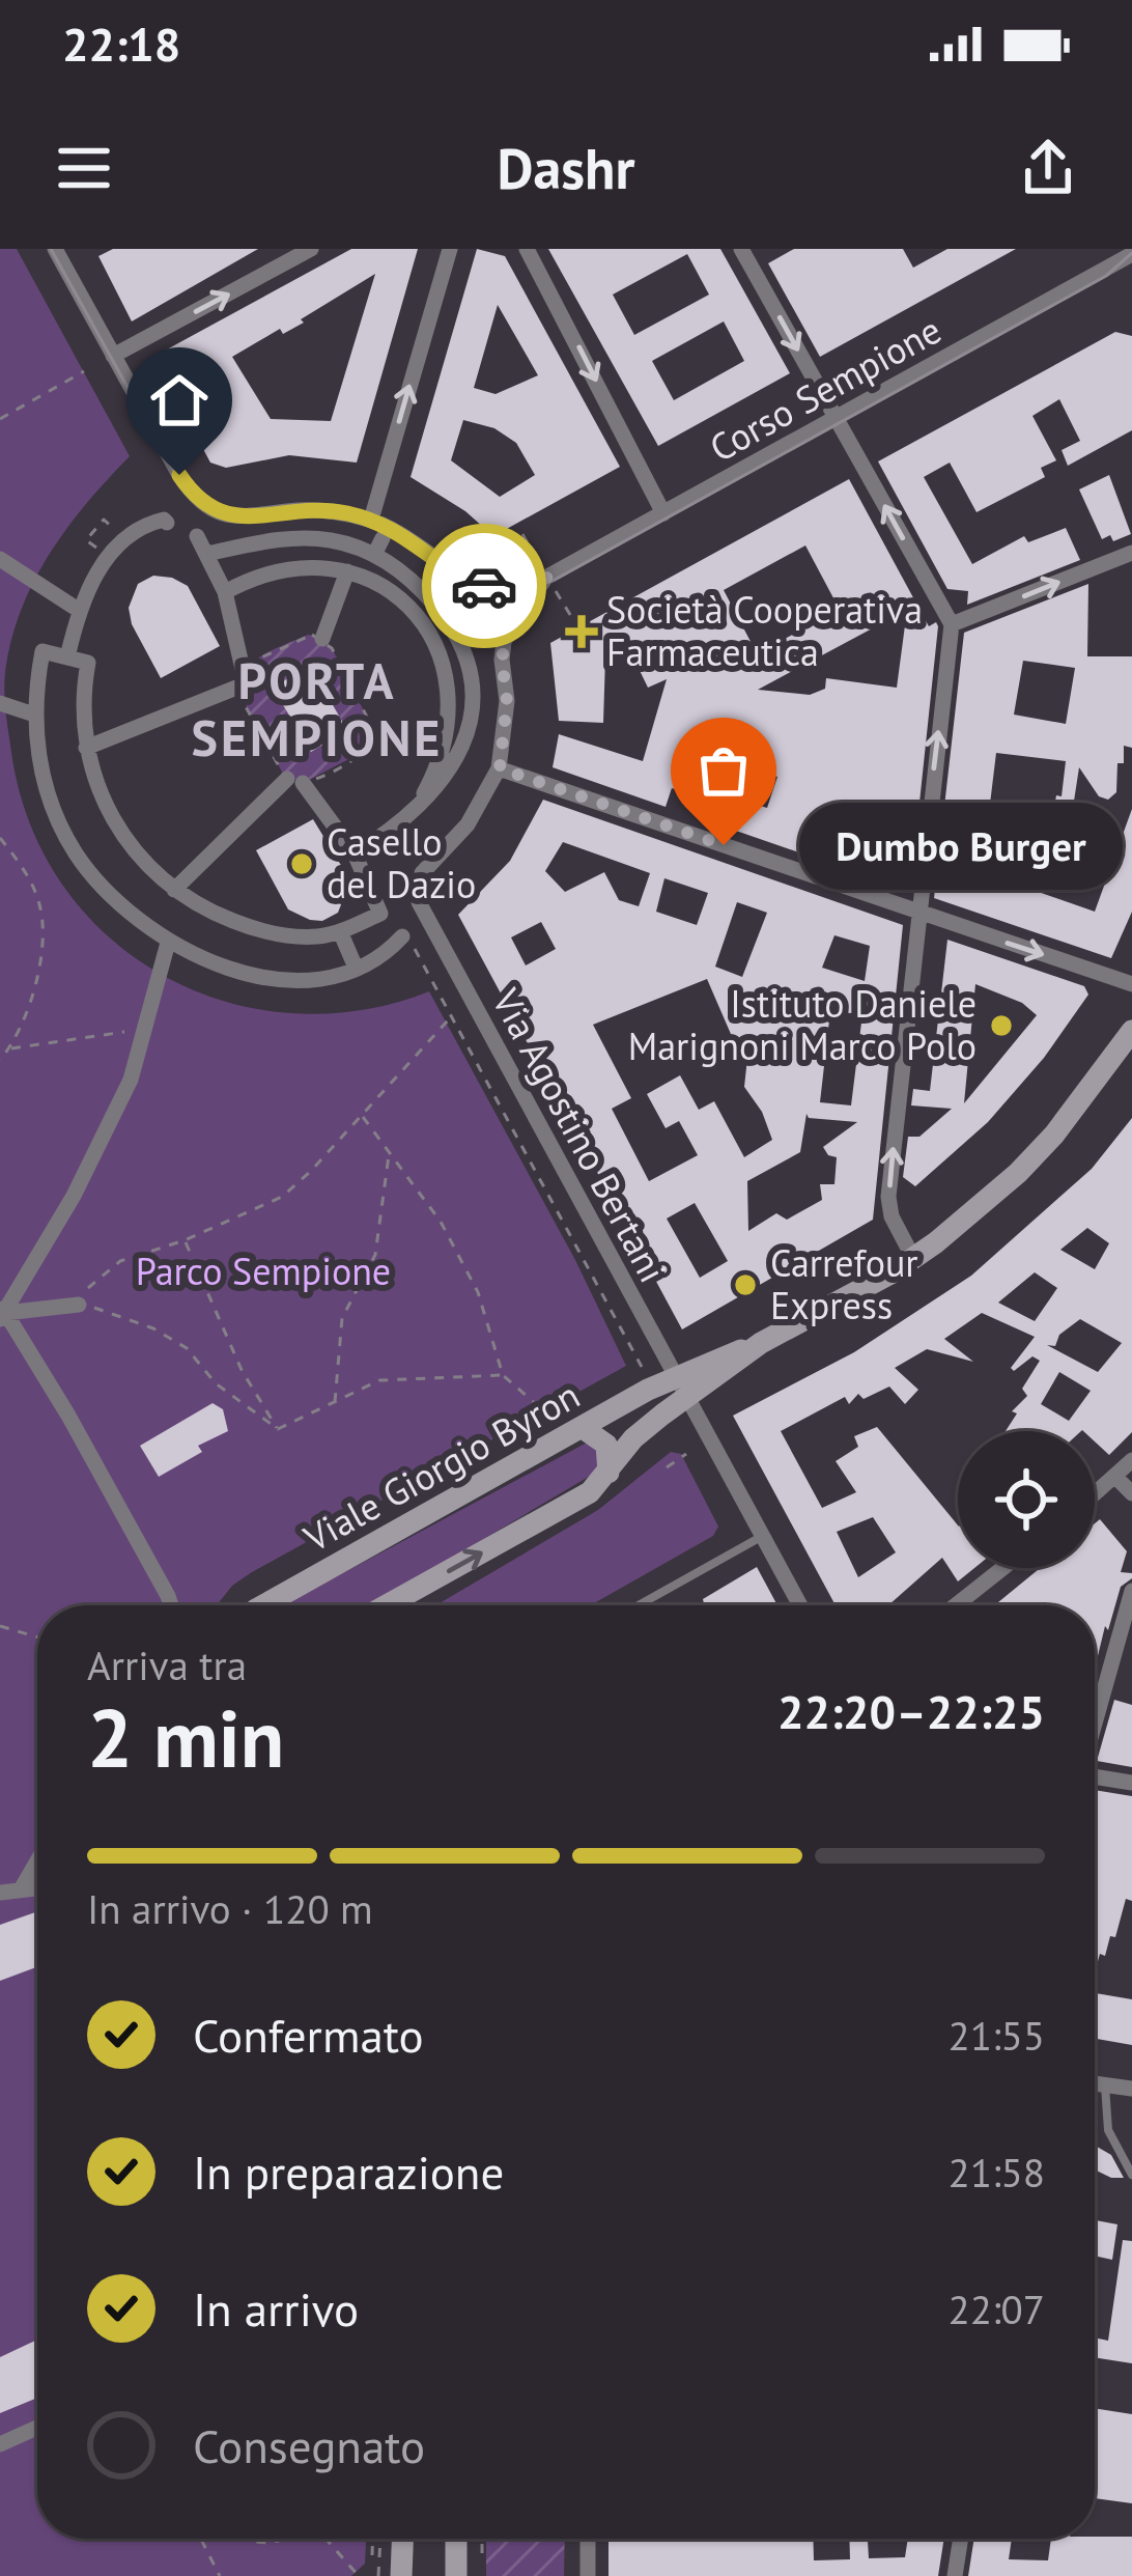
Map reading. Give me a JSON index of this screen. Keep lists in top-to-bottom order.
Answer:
{
  "streets": {
    "main road": ["Viale Giorgio Byron"],
    "street": ["Corso Sempione", "Via Agostino Bertani"]
  },
  "crossings": [
    ["Via Agostino Bertani", "Viale Giorgio Byron"]
  ],
  "districts": ["PORTA SEMPIONE"],
  "parks": ["Parco Sempione"],
  "places": {
    "health": ["Società Cooperativa Farmaceutica"],
    "other": [
      "Dumbo Burger",
      "Casello del Dazio",
      "Istituto Daniele Marignoni Marco Polo",
      "Carrefour Express"
    ]
  },
  "page": {
    "status": "22:18",
    "header": "Dashr",
    "bubble": "Dumbo Burger",
    "heading": ["2 min", "Arriva tra", "22:20–22:25"],
    "bar": "In arrivo · 120 m",
    "list": [
      ["Confermato", "21:55"],
      ["In preparazione", "21:58"],
      ["In arrivo", "22:07"],
      "Consegnato"
    ]
  }
}
